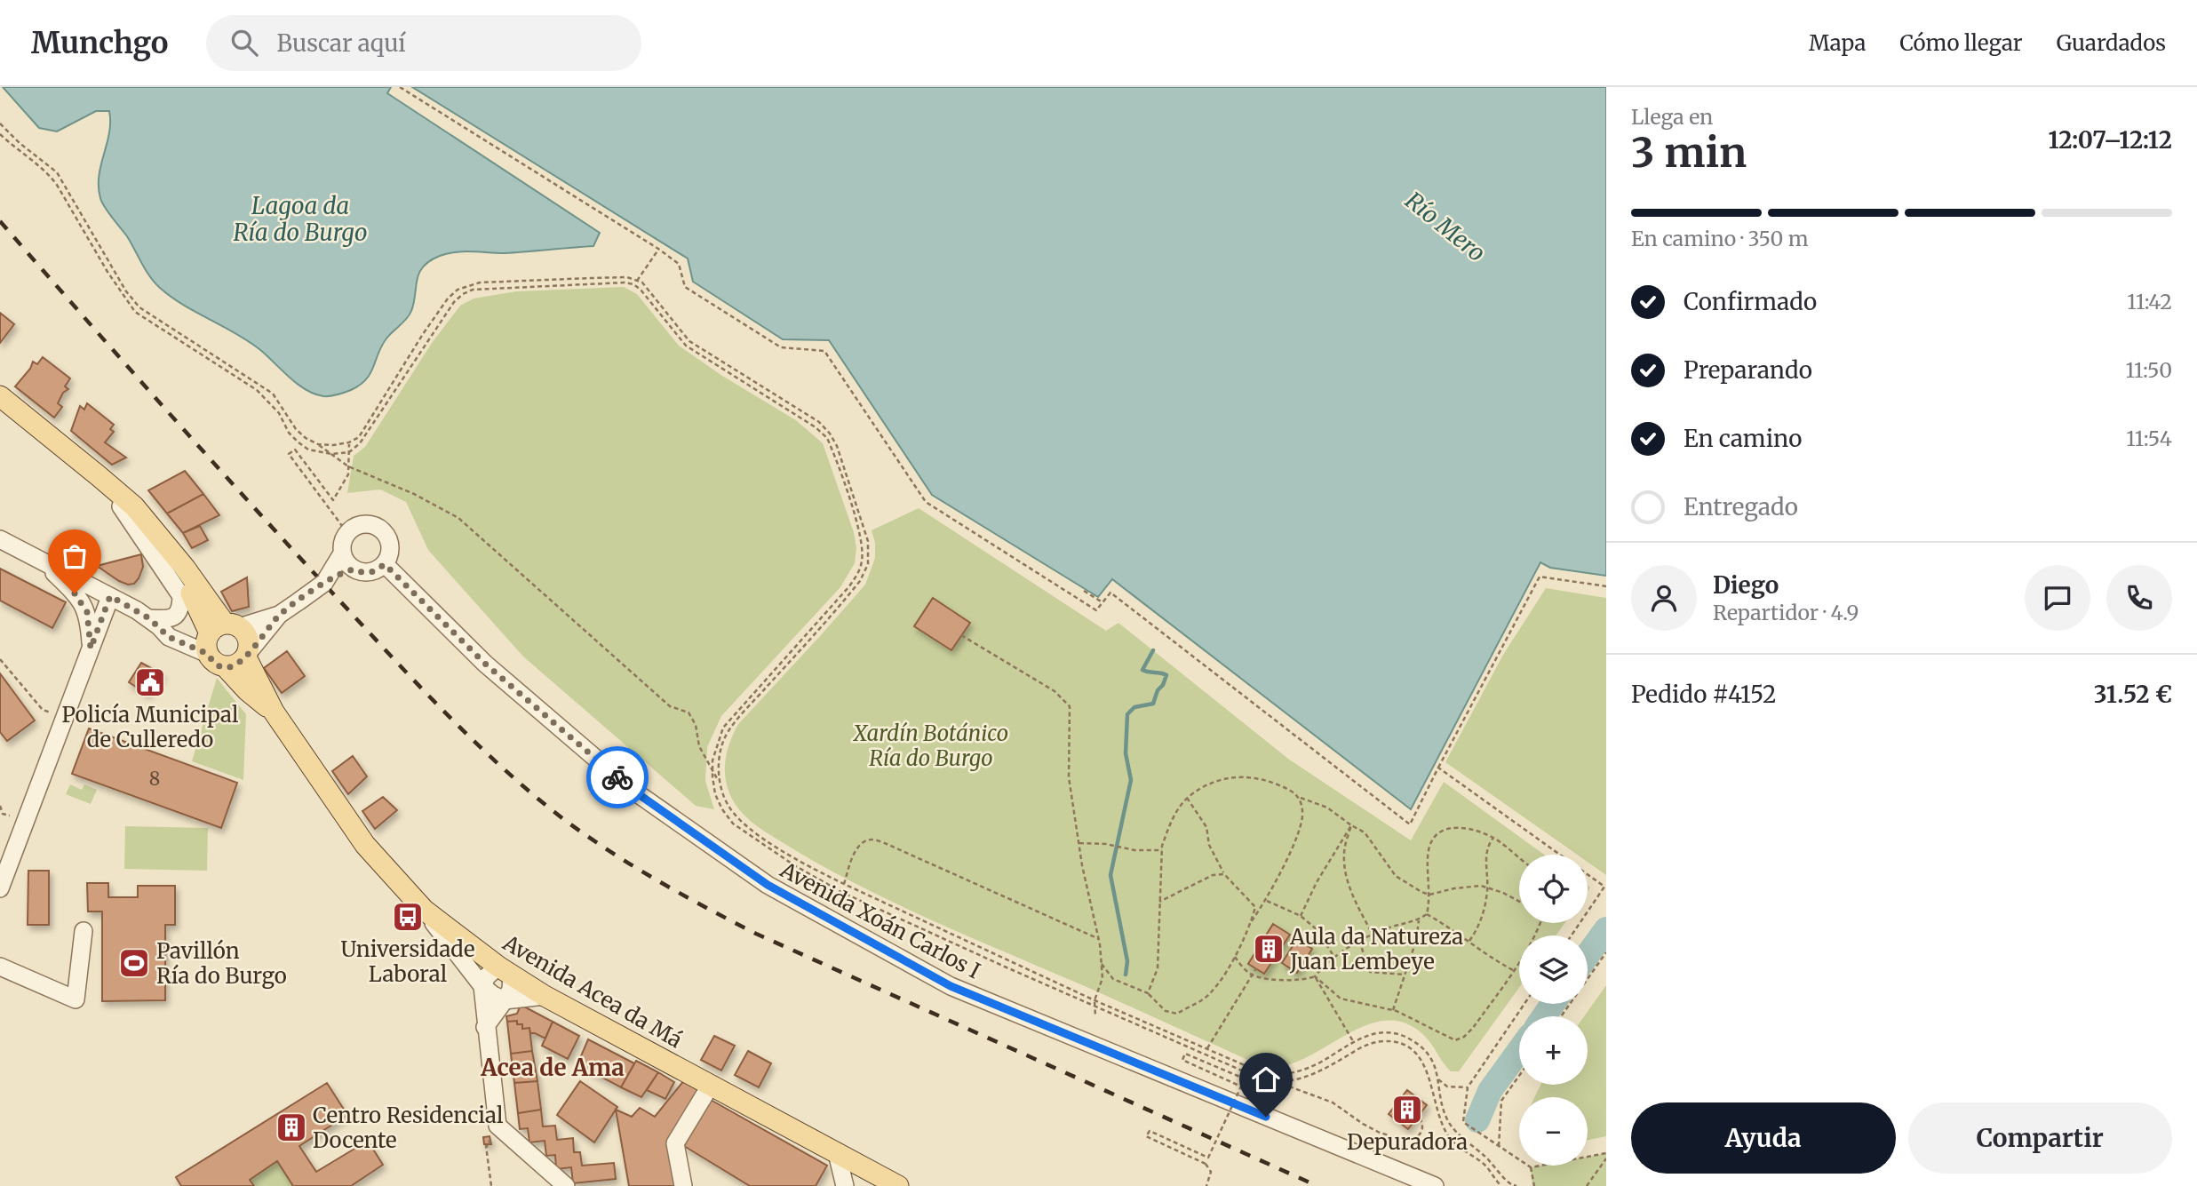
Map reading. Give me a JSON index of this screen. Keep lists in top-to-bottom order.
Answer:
{
  "streets": {
    "main road": ["Avenida Acea da Má"],
    "street": ["Avenida Xoán Carlos I"]
  },
  "districts": ["Acea de Ama"],
  "water": ["Lagoa da Ría do Burgo", "Río Mero"],
  "parks": ["Xardín Botánico Ría do Burgo"],
  "places": {
    "public building": ["Policía Municipal de Culleredo"],
    "bus stop": ["Universidade Laboral"],
    "building": ["Aula da Natureza Juan Lembeye", "Depuradora", "Centro Residencial Docente"],
    "sports": ["Pavillón Ría do Burgo"]
  },
  "house_numbers": ["8"],
  "page": {
    "header": "Munchgo",
    "search": "Buscar aquí",
    "nav": ["Mapa", "Cómo llegar", "Guardados"],
    "heading": ["3 min", "Llega en", "12:07–12:12"],
    "panel": [
      "Diego",
      "Repartidor · 4.9",
      "Pedido #4152",
      "31.52 €"
    ],
    "bar": "En camino · 350 m",
    "list": [
      ["Confirmado", "11:42"],
      ["Preparando", "11:50"],
      ["En camino", "11:54"],
      "Entregado"
    ],
    "map_buttons": ["+", "−"],
    "buttons": ["Ayuda", "Compartir"]
  }
}
